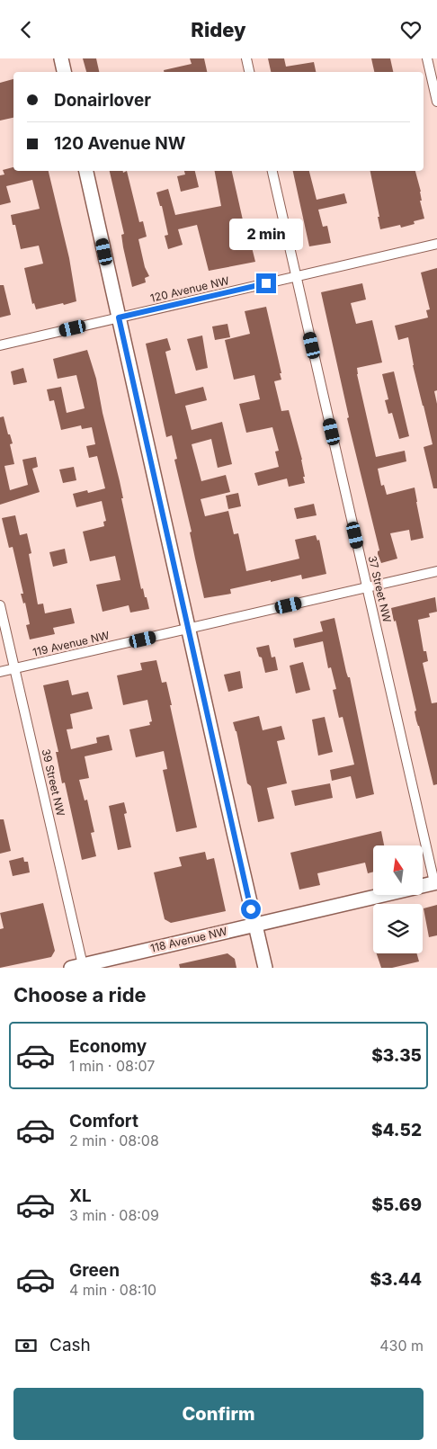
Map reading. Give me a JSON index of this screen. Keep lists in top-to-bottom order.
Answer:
{
  "streets": {
    "street": [
      "120 Avenue NW",
      "37 Street NW",
      "119 Avenue NW",
      "39 Street NW",
      "118 Avenue NW"
    ]
  },
  "crossings": [
    ["120 Avenue NW", "37 Street NW"],
    ["37 Street NW", "119 Avenue NW"],
    ["37 Street NW", "118 Avenue NW"],
    ["119 Avenue NW", "39 Street NW"],
    ["39 Street NW", "118 Avenue NW"]
  ],
  "north": "top",
  "page": {
    "header": "Ridey",
    "banner": ["Donairlover", "120 Avenue NW"],
    "bubble": "2 min",
    "heading": "Choose a ride",
    "list": [
      {
        "name": "Economy",
        "note": "1 min · 08:07",
        "value": "$3.35"
      },
      {
        "name": "Comfort",
        "note": "2 min · 08:08",
        "value": "$4.52"
      },
      {
        "name": "XL",
        "note": "3 min · 08:09",
        "value": "$5.69"
      },
      {
        "name": "Green",
        "note": "4 min · 08:10",
        "value": "$3.44"
      }
    ],
    "pay": ["Cash", "430 m"],
    "buttons": "Confirm"
  }
}
